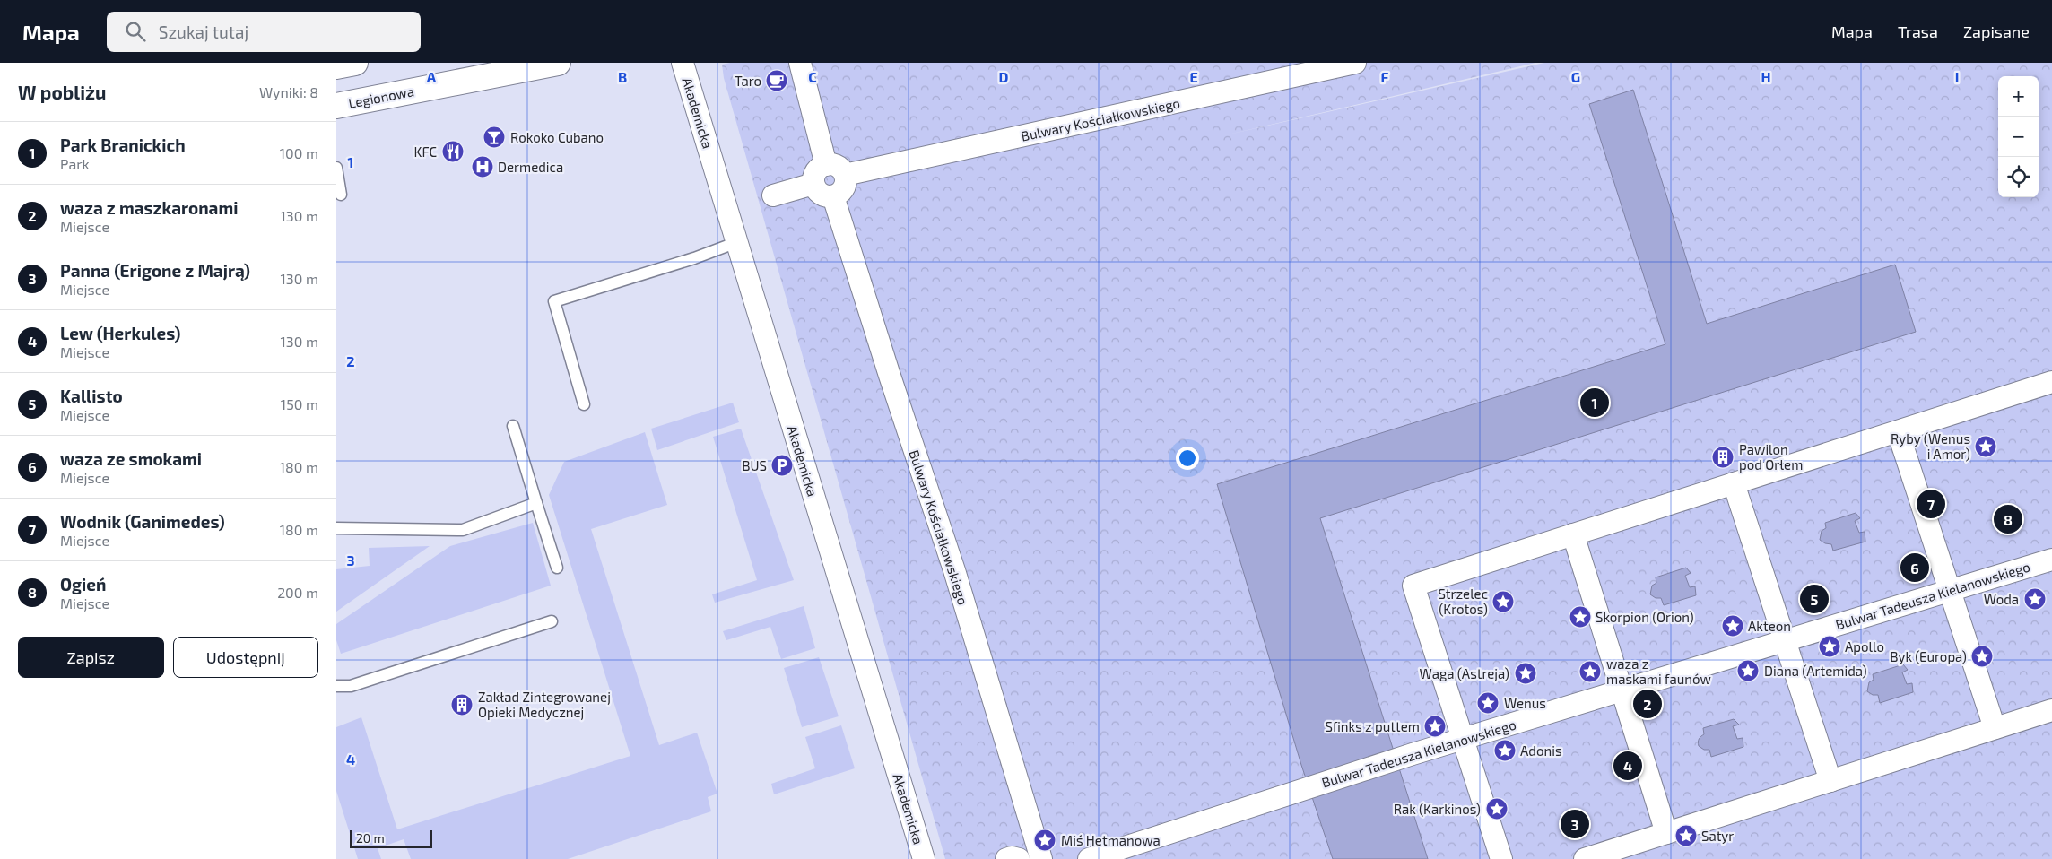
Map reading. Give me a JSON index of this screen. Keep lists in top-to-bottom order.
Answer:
{
  "streets": {
    "main road": ["Legionowa"],
    "street": ["Akademicka", "Bulwary Kościałkowskiego", "Bulwar Tadeusza Kielanowskiego"]
  },
  "places": {
    "cafe": ["Taro"],
    "bar": ["Rokoko Cubano"],
    "restaurant": ["KFC"],
    "hospital": ["Dermedica"],
    "place": [
      "Ryby (Wenus i Amor)",
      "Woda",
      "Strzelec (Krotos)",
      "Skorpion (Orion)",
      "Akteon",
      "Apollo",
      "Byk (Europa)",
      "Diana (Artemida)",
      "waza z maskami faunów",
      "Waga (Astreja)",
      "Wenus",
      "Sfinks z puttem",
      "Adonis",
      "Rak (Karkinos)",
      "Satyr",
      "Miś Hetmanowa"
    ],
    "building": ["Pawilon pod Orłem", "Zakład Zintegrowanej Opieki Medycznej"],
    "parking": ["BUS"]
  },
  "scale_bar": "20 m",
  "page": {
    "header": "Mapa",
    "search": "Szukaj tutaj",
    "nav": ["Mapa", "Trasa", "Zapisane"],
    "heading": ["W pobliżu", "Wyniki: 8"],
    "map_buttons": ["+", "−"],
    "list": [
      {
        "mark": "1",
        "name": "Park Branickich",
        "note": "Park",
        "value": "100 m"
      },
      {
        "mark": "2",
        "name": "waza z maszkaronami",
        "note": "Miejsce",
        "value": "130 m"
      },
      {
        "mark": "3",
        "name": "Panna (Erigone z Majrą)",
        "note": "Miejsce",
        "value": "130 m"
      },
      {
        "mark": "4",
        "name": "Lew (Herkules)",
        "note": "Miejsce",
        "value": "130 m"
      },
      {
        "mark": "5",
        "name": "Kallisto",
        "note": "Miejsce",
        "value": "150 m"
      },
      {
        "mark": "6",
        "name": "waza ze smokami",
        "note": "Miejsce",
        "value": "180 m"
      },
      {
        "mark": "7",
        "name": "Wodnik (Ganimedes)",
        "note": "Miejsce",
        "value": "180 m"
      },
      {
        "mark": "8",
        "name": "Ogień",
        "note": "Miejsce",
        "value": "200 m"
      }
    ],
    "pins": [
      "1",
      "7",
      "8",
      "6",
      "5",
      "2",
      "4",
      "3"
    ],
    "buttons": ["Zapisz", "Udostępnij"],
    "scale": "20 m"
  },
  "grid": {
    "columns": [
      "A",
      "B",
      "C",
      "D",
      "E",
      "F",
      "G",
      "H",
      "I"
    ],
    "rows": [
      "1",
      "2",
      "3",
      "4"
    ]
  }
}
